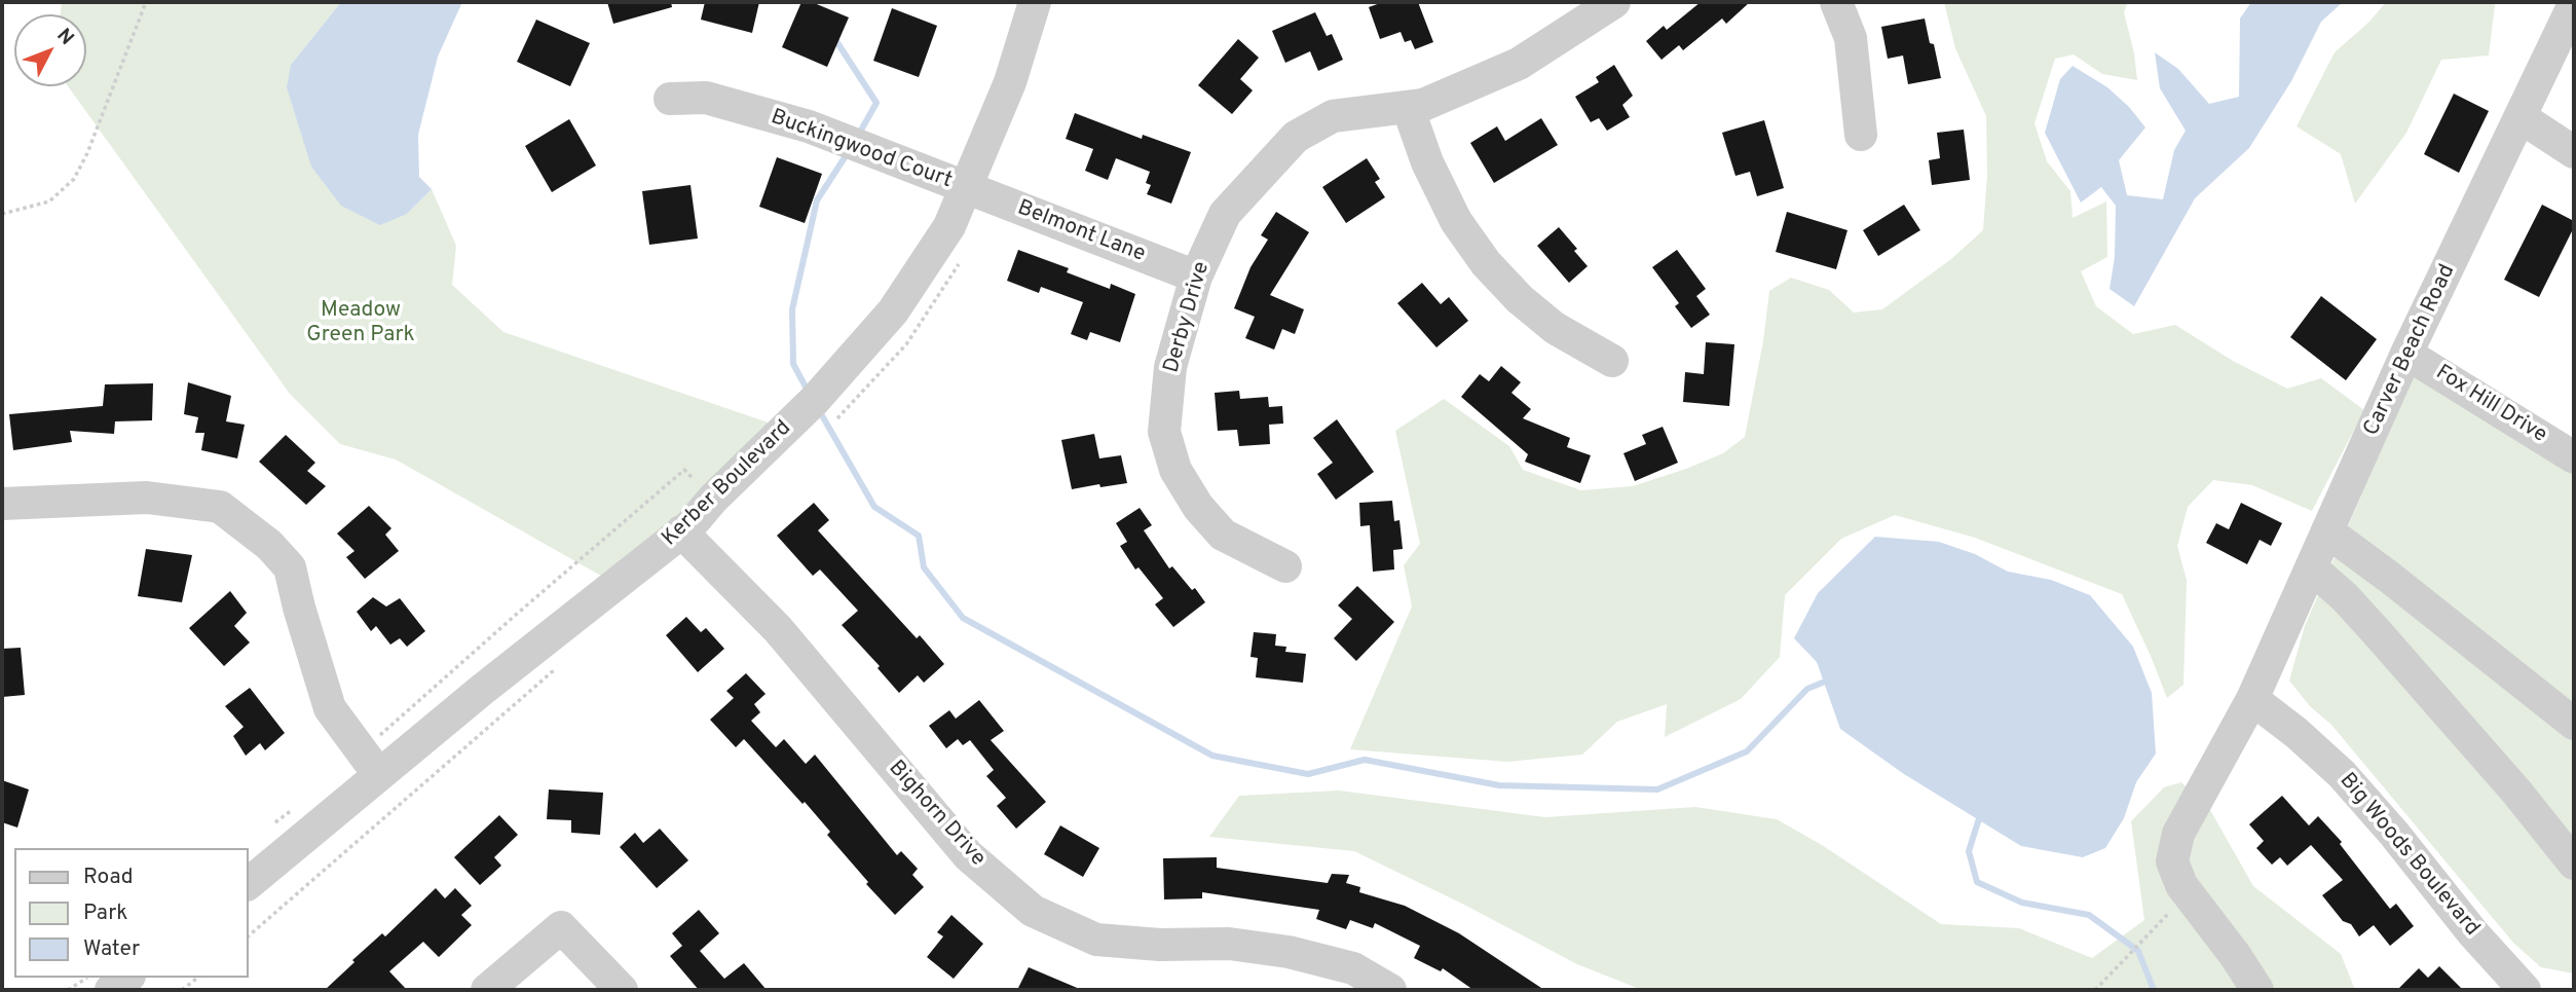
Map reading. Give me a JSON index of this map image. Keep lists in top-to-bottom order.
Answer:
{
  "streets": {
    "street": [
      "Buckingwood Court",
      "Belmont Lane",
      "Derby Drive",
      "Carver Beach Road",
      "Fox Hill Drive",
      "Kerber Boulevard",
      "Bighorn Drive",
      "Big Woods Boulevard"
    ]
  },
  "crossings": [
    ["Buckingwood Court", "Belmont Lane"],
    ["Buckingwood Court", "Kerber Boulevard"],
    ["Belmont Lane", "Derby Drive"],
    ["Belmont Lane", "Kerber Boulevard"],
    ["Carver Beach Road", "Fox Hill Drive"],
    ["Carver Beach Road", "Big Woods Boulevard"],
    ["Kerber Boulevard", "Bighorn Drive"]
  ],
  "parks": ["Meadow Green Park"],
  "legend": ["Road", "Park", "Water"],
  "north": "top right"
}
